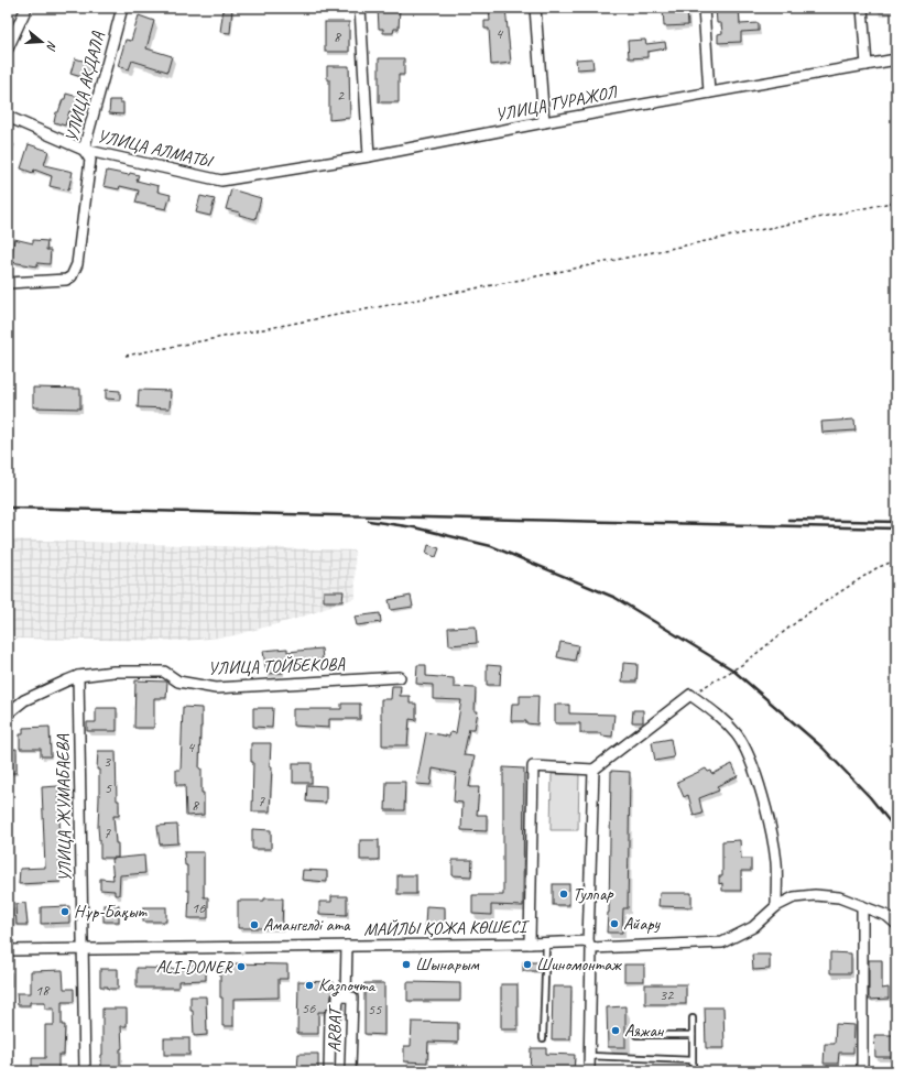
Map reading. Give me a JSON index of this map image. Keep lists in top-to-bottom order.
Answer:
{
  "streets": {
    "street": [
      "УЛИЦА АКДАЛА",
      "УЛИЦА ТУРАЖОЛ",
      "УЛИЦА АЛМАТЫ",
      "УЛИЦА ТОЙБЕКОВА",
      "УЛИЦА ЖУМАБАЕВА",
      "МАЙЛЫ ҚОЖА КӨШЕСІ",
      "ARBAT"
    ]
  },
  "crossings": [
    ["УЛИЦА АКДАЛА", "УЛИЦА АЛМАТЫ"],
    ["УЛИЦА ТУРАЖОЛ", "УЛИЦА АЛМАТЫ"],
    ["УЛИЦА ТОЙБЕКОВА", "УЛИЦА ЖУМАБАЕВА"],
    ["УЛИЦА ЖУМАБАЕВА", "МАЙЛЫ ҚОЖА КӨШЕСІ"],
    ["МАЙЛЫ ҚОЖА КӨШЕСІ", "ARBAT"]
  ],
  "places": [
    "Тулпар",
    "Нұр-Бақыт",
    "Айару",
    "Амангелді ата",
    "Шынарым",
    "Шиномонтаж",
    "ALI-DONER",
    "Казпочта",
    "Аяжан"
  ],
  "house_numbers": [
    "4",
    "8",
    "2",
    "4",
    "3",
    "5",
    "7",
    "8",
    "7",
    "16",
    "18",
    "32",
    "56",
    "55"
  ],
  "north": "right"
}
